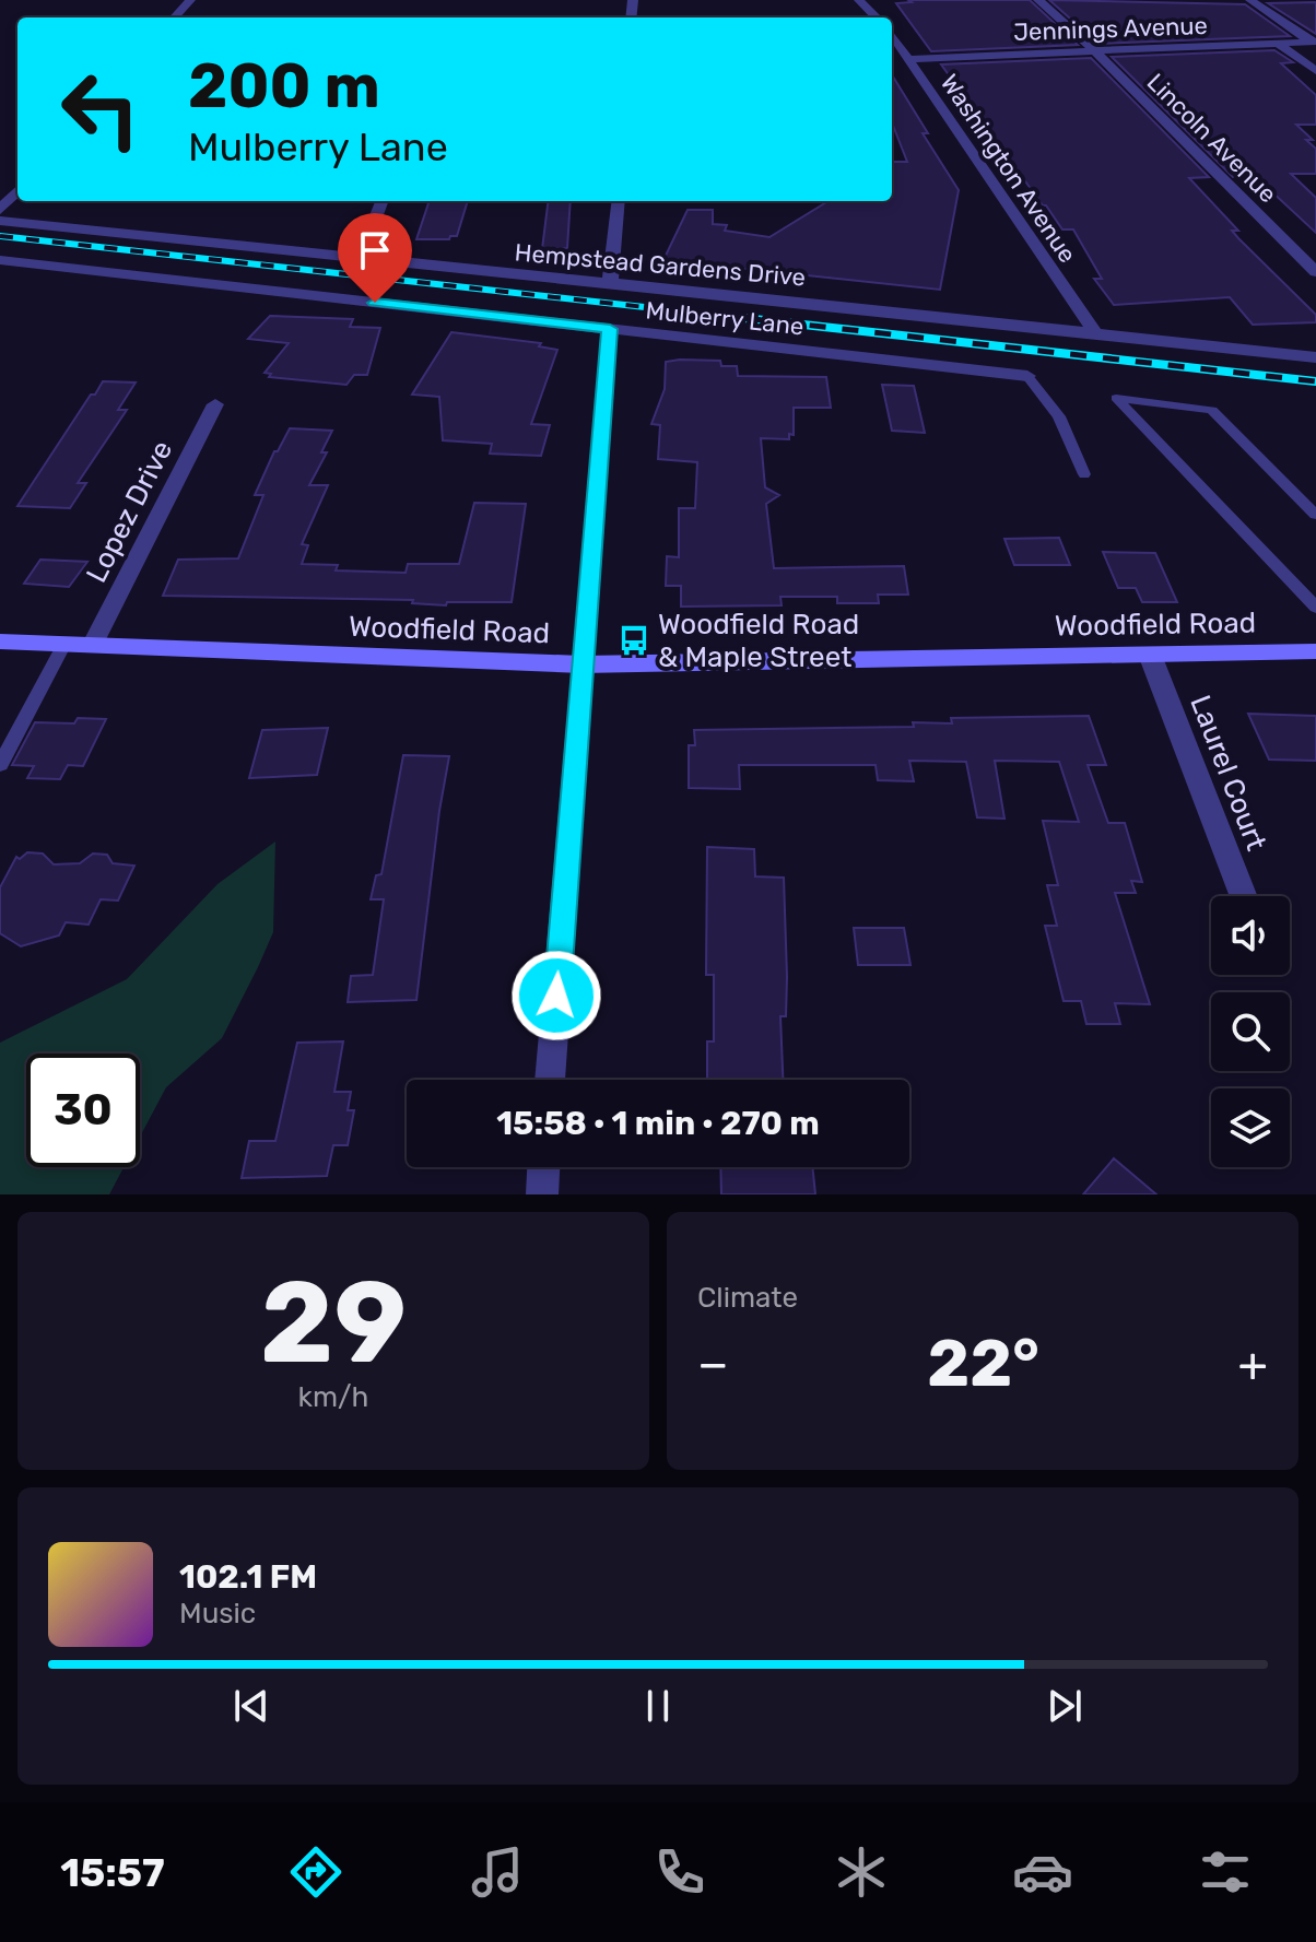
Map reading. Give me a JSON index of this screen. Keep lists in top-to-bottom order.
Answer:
{
  "streets": {
    "main road": ["Woodfield Road"],
    "street": [
      "Jennings Avenue",
      "Lincoln Avenue",
      "Washington Avenue",
      "Hempstead Gardens Drive",
      "Mulberry Lane",
      "Lopez Drive",
      "Laurel Court"
    ]
  },
  "crossings": [
    ["Jennings Avenue", "Lincoln Avenue"],
    ["Jennings Avenue", "Washington Avenue"],
    ["Washington Avenue", "Hempstead Gardens Drive"],
    ["Lopez Drive", "Woodfield Road"],
    ["Woodfield Road", "Laurel Court"]
  ],
  "places": {
    "bus stop": ["Woodfield Road & Maple Street"]
  },
  "page": {
    "turn": ["200 m", "Mulberry Lane"],
    "limit": "30",
    "trip": "15:58 · 1 min · 270 m",
    "tile": [
      ["29", "km/h"],
      "Climate"
    ],
    "heat": ["−", "22°", "+"],
    "song": ["102.1 FM", "Music"],
    "tabs": "15:57"
  }
}
